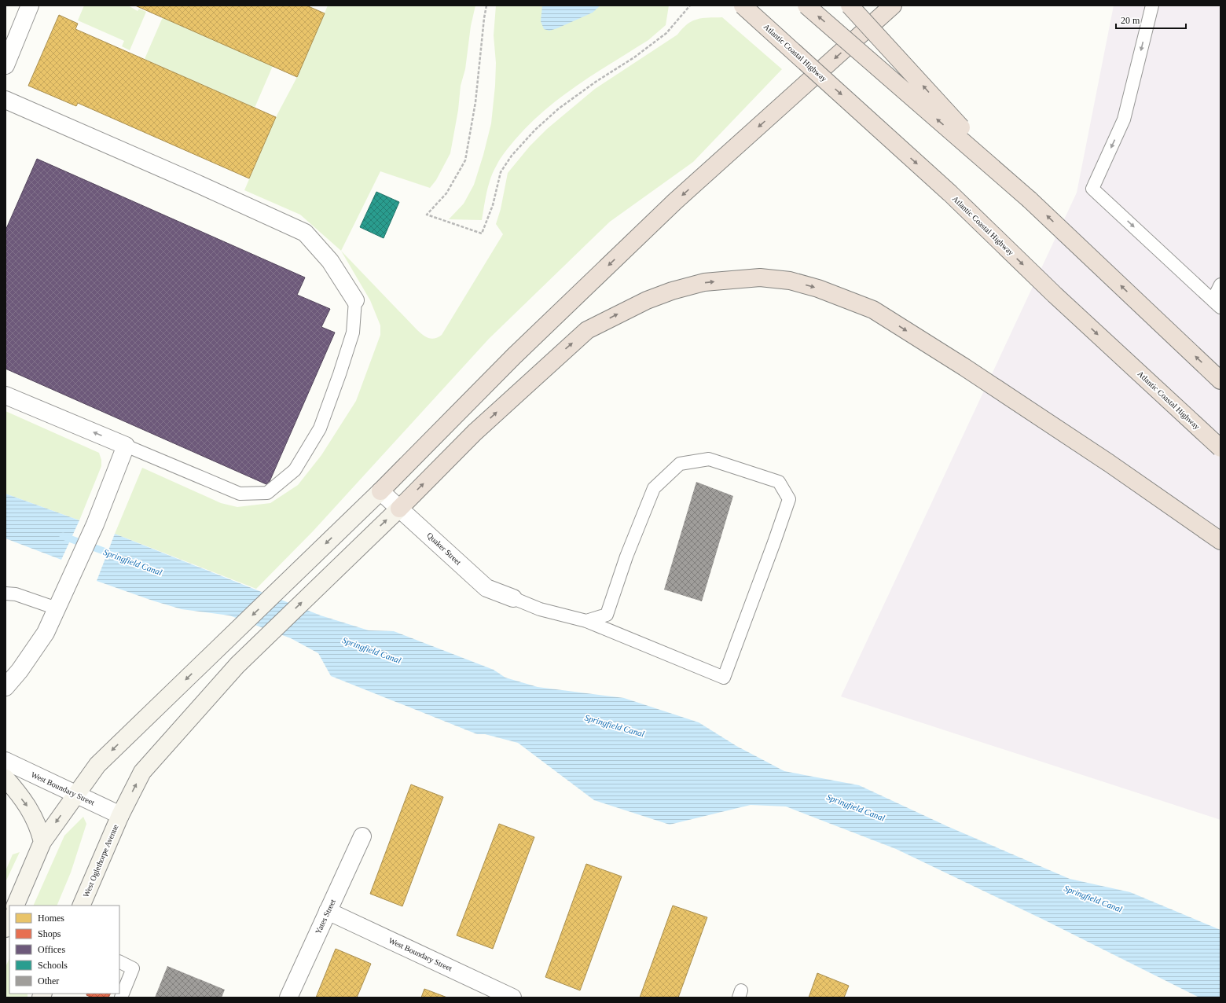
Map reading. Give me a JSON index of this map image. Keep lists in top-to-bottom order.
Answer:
{
  "streets": {
    "highway": ["Atlantic Coastal Highway"],
    "main road": ["West Oglethorpe Avenue"],
    "street": ["Quaker Street", "West Boundary Street", "Yates Street"]
  },
  "crossings": [
    ["Quaker Street", "West Oglethorpe Avenue"],
    ["West Boundary Street", "West Oglethorpe Avenue"],
    ["West Boundary Street", "Yates Street"]
  ],
  "water": ["Springfield Canal"],
  "legend": [
    "Homes",
    "Shops",
    "Offices",
    "Schools",
    "Other"
  ],
  "scale_bar": "20 m"
}
